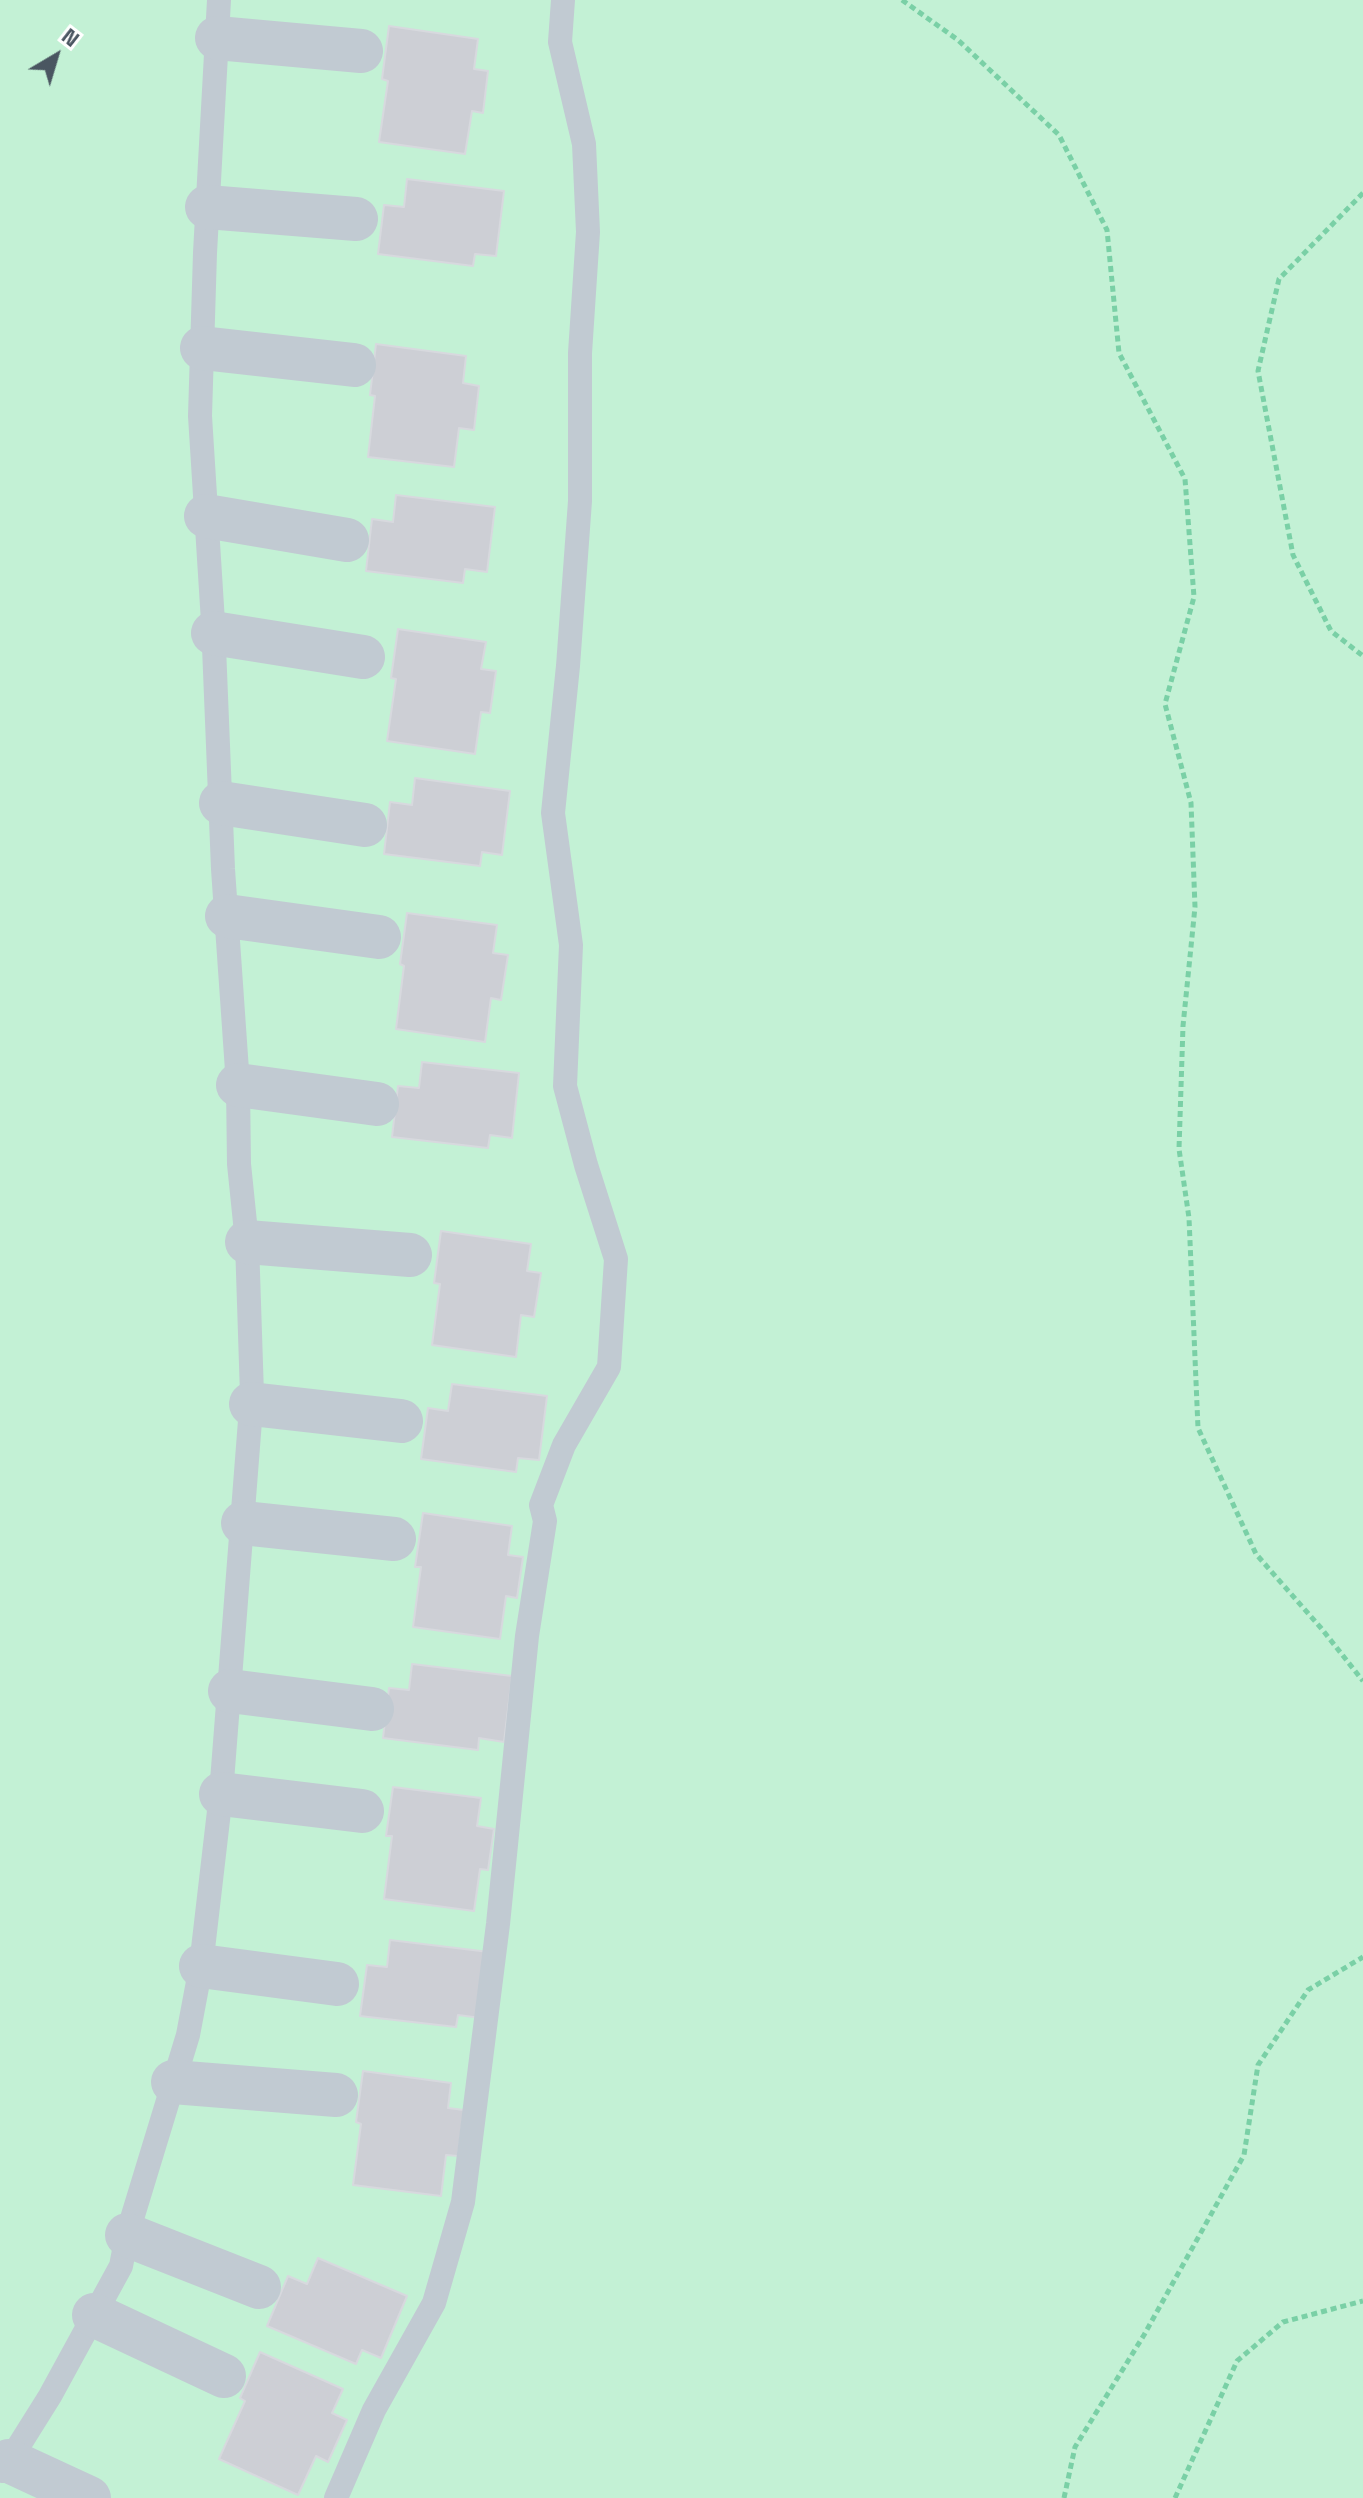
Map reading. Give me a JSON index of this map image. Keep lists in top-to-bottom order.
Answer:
{
  "north": "top right"
}
